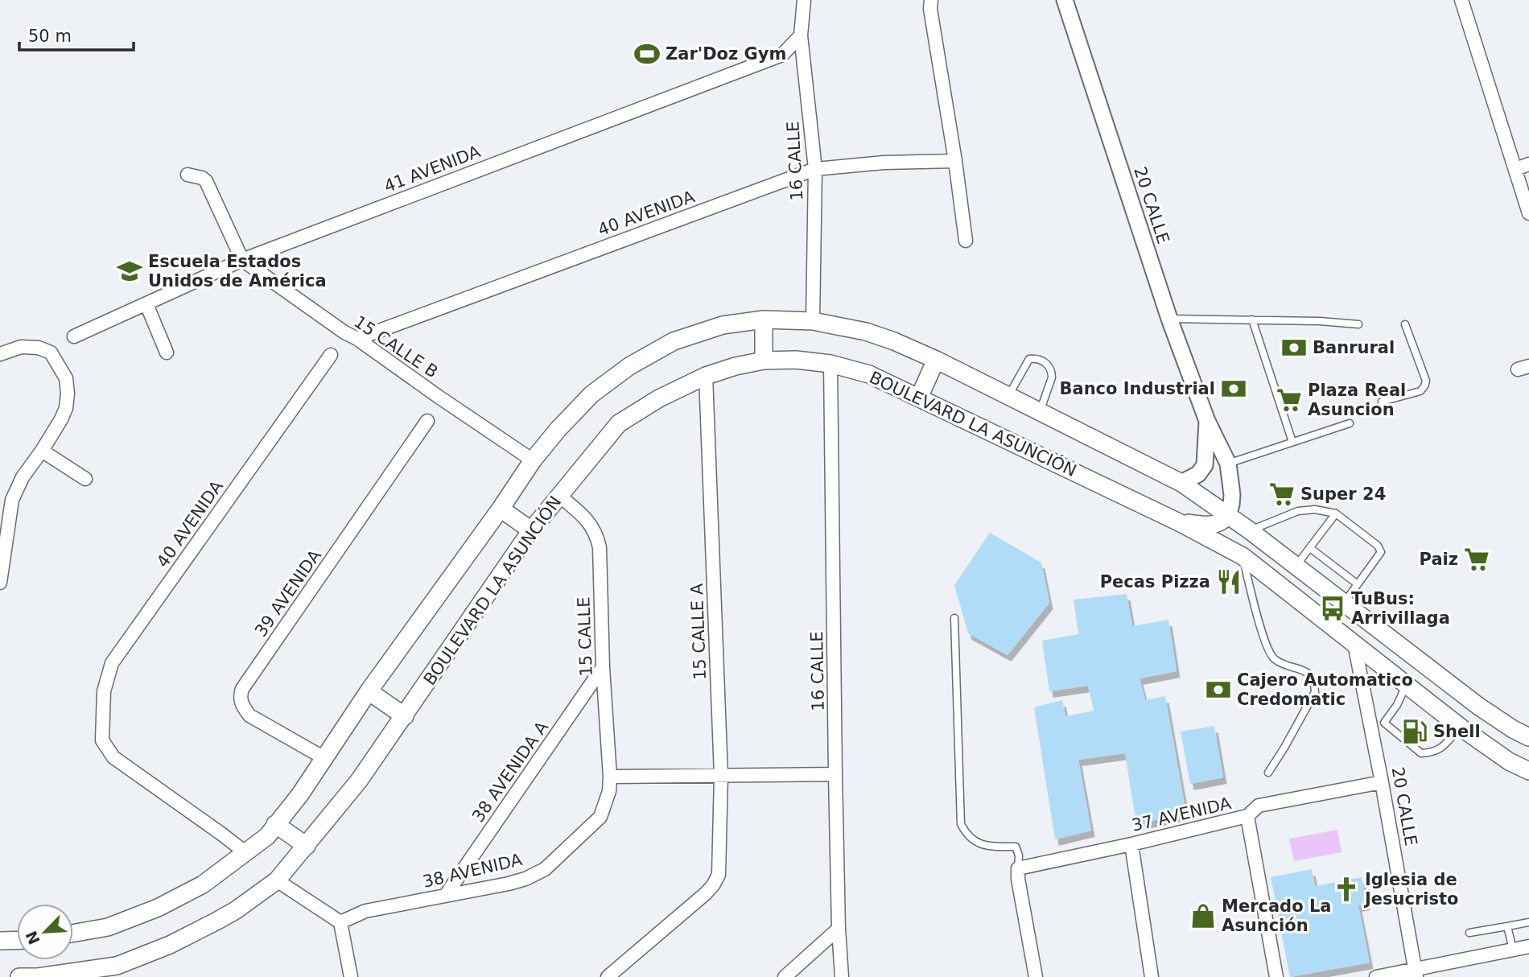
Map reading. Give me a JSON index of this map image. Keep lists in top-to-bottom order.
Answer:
{
  "streets": {
    "main road": ["BOULEVARD LA ASUNCIÓN"],
    "street": [
      "16 CALLE",
      "41 AVENIDA",
      "20 CALLE",
      "40 AVENIDA",
      "15 CALLE B",
      "39 AVENIDA",
      "15 CALLE A",
      "15 CALLE",
      "38 AVENIDA A",
      "37 AVENIDA",
      "38 AVENIDA"
    ]
  },
  "crossings": [
    ["16 CALLE", "41 AVENIDA"],
    ["16 CALLE", "40 AVENIDA"],
    ["16 CALLE", "BOULEVARD LA ASUNCIÓN"],
    ["41 AVENIDA", "15 CALLE B"],
    ["20 CALLE", "BOULEVARD LA ASUNCIÓN"],
    ["20 CALLE", "37 AVENIDA"],
    ["40 AVENIDA", "15 CALLE B"],
    ["BOULEVARD LA ASUNCIÓN", "15 CALLE A"],
    ["BOULEVARD LA ASUNCIÓN", "15 CALLE"],
    ["15 CALLE", "38 AVENIDA A"],
    ["15 CALLE", "38 AVENIDA"],
    ["38 AVENIDA A", "38 AVENIDA"]
  ],
  "places": {
    "sports": ["Zar'Doz Gym"],
    "school or university": ["Escuela Estados Unidos de América"],
    "bank": ["Banrural", "Banco Industrial", "Cajero Automatico Credomatic"],
    "supermarket": ["Plaza Real Asuncion", "Super 24", "Paiz"],
    "restaurant": ["Pecas Pizza"],
    "bus stop": ["TuBus: Arrivillaga"],
    "fuel station": ["Shell"],
    "church": ["Iglesia de Jesucristo"],
    "shop": ["Mercado La Asunción"]
  },
  "scale_bar": "50 m",
  "north": "bottom left"
}
